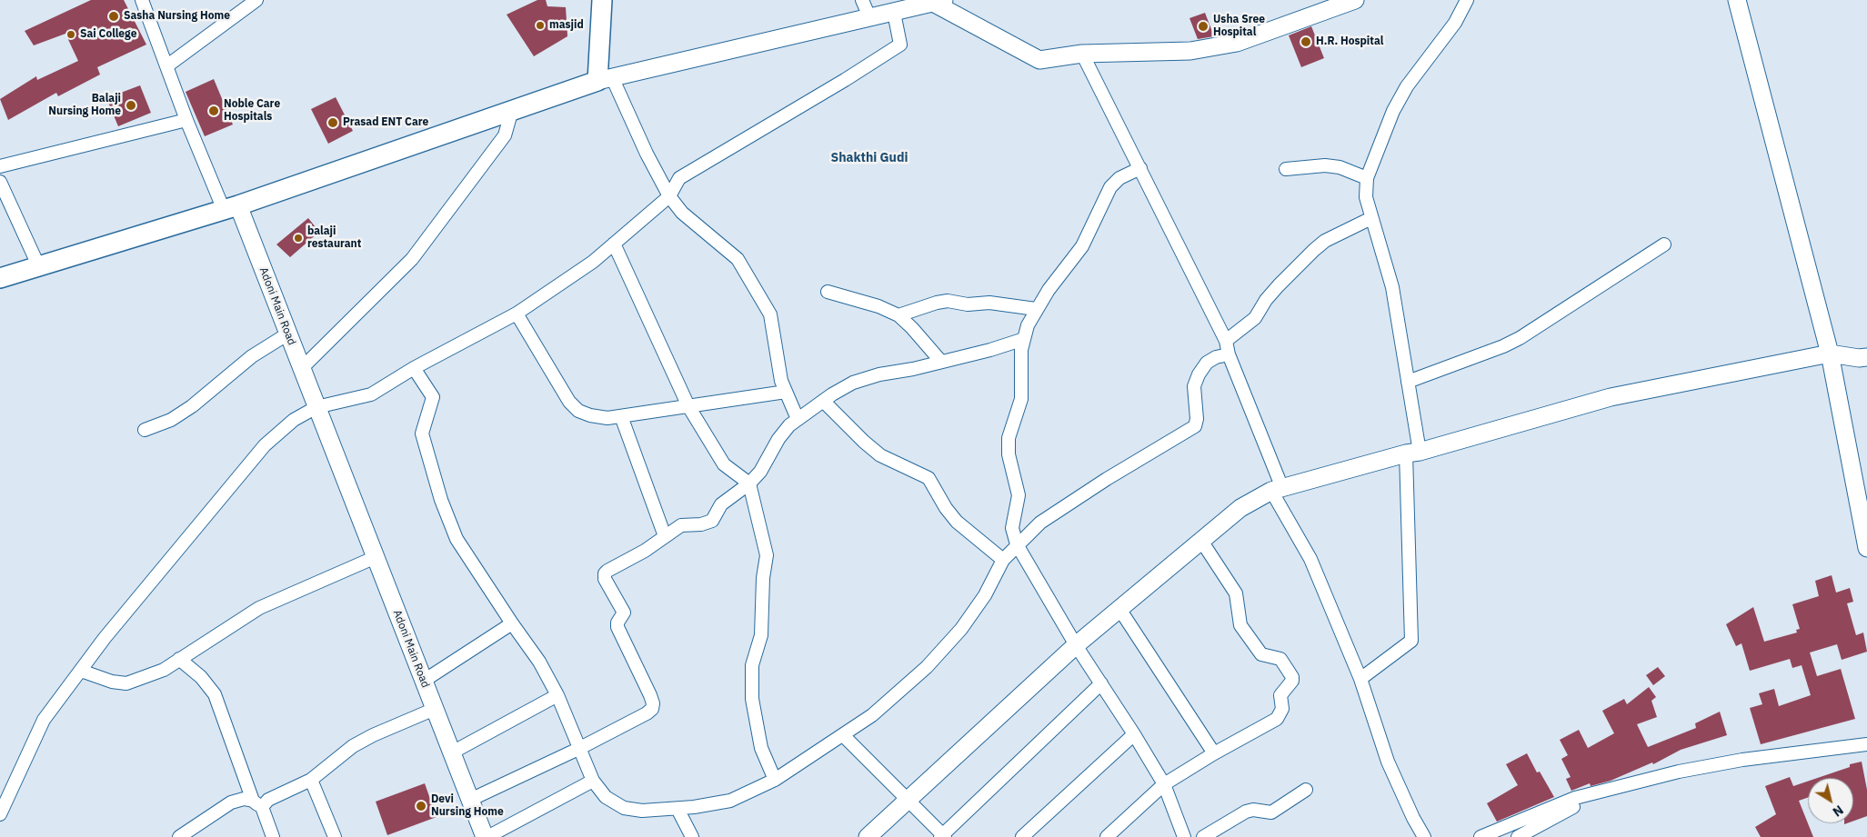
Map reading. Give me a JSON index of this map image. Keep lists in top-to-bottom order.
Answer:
{
  "streets": {
    "street": ["Adoni Main Road"]
  },
  "districts": ["Shakthi Gudi"],
  "places": [
    "Sasha Nursing Home",
    "masjid",
    "Usha Sree Hospital",
    "Sai College",
    "H.R. Hospital",
    "Balaji Nursing Home",
    "Noble Care Hospitals",
    "Prasad ENT Care",
    "balaji restaurant",
    "Devi Nursing Home"
  ],
  "north": "bottom right"
}
